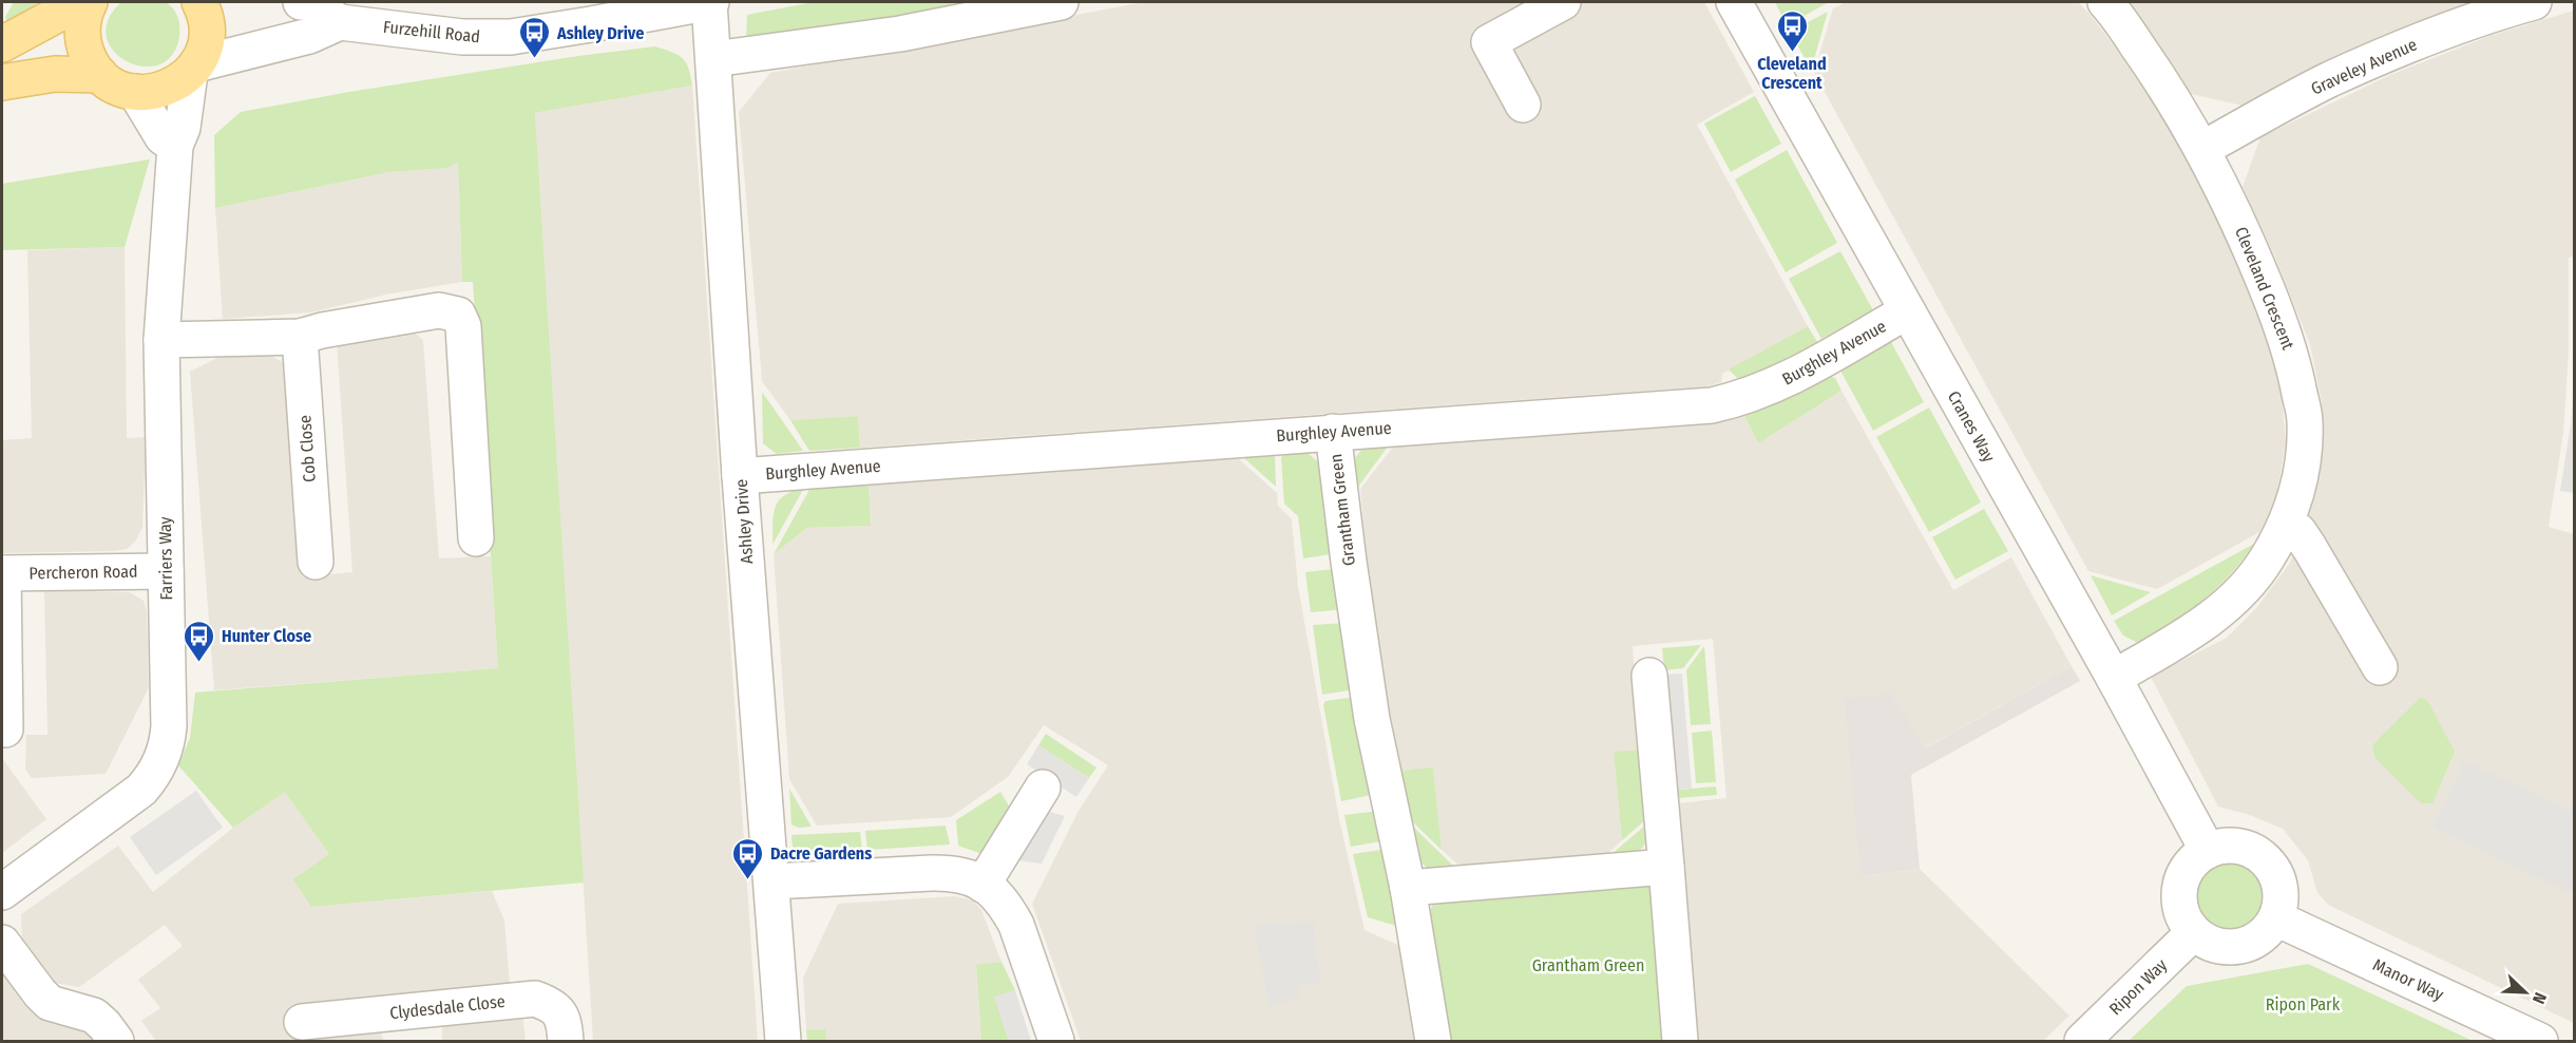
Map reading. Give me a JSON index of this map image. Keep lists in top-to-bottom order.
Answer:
{
  "streets": {
    "street": [
      "Furzehill Road",
      "Graveley Avenue",
      "Cleveland Crescent",
      "Burghley Avenue",
      "Cranes Way",
      "Cob Close",
      "Grantham Green",
      "Ashley Drive",
      "Farriers Way",
      "Percheron Road",
      "Manor Way",
      "Ripon Way",
      "Clydesdale Close"
    ]
  },
  "crossings": [
    ["Furzehill Road", "Ashley Drive"],
    ["Graveley Avenue", "Cleveland Crescent"],
    ["Cleveland Crescent", "Cranes Way"],
    ["Burghley Avenue", "Cranes Way"],
    ["Burghley Avenue", "Grantham Green"],
    ["Burghley Avenue", "Ashley Drive"],
    ["Cranes Way", "Manor Way"],
    ["Cranes Way", "Ripon Way"],
    ["Farriers Way", "Percheron Road"],
    ["Manor Way", "Ripon Way"]
  ],
  "parks": ["Grantham Green", "Ripon Park"],
  "places": {
    "bus stop": [
      "Cleveland Crescent",
      "Ashley Drive",
      "Hunter Close",
      "Dacre Gardens"
    ]
  },
  "north": "bottom right"
}
